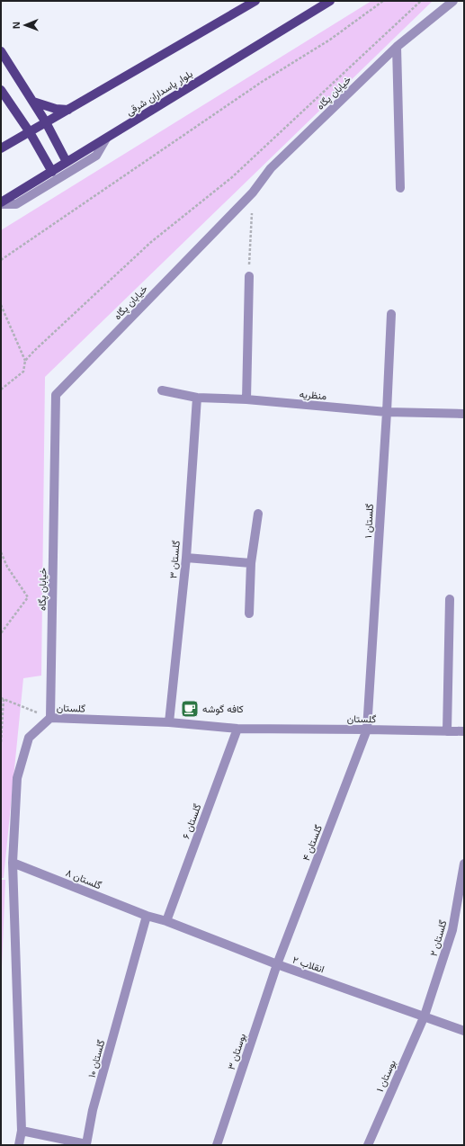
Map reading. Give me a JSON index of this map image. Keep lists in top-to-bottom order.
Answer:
{
  "streets": {
    "main road": ["بلوار پاسداران شرقی"],
    "street": [
      "خیابان پگاه",
      "منظریه",
      "گلستان ۱",
      "گلستان ۳",
      "گلستان",
      "گلستان ۶",
      "گلستان ۴",
      "گلستان ۸",
      "گلستان ۲",
      "انقلاب ۲",
      "بوستان ۳",
      "گلستان ۱۰",
      "بوستان ۱"
    ]
  },
  "crossings": [
    ["خیابان پگاه", "گلستان"],
    ["منظریه", "گلستان ۱"],
    ["منظریه", "گلستان ۳"],
    ["گلستان ۱", "گلستان"],
    ["گلستان ۱", "گلستان ۴"],
    ["گلستان ۳", "گلستان"],
    ["گلستان", "گلستان ۶"],
    ["گلستان", "گلستان ۴"],
    ["گلستان", "گلستان ۸"],
    ["گلستان", "گلستان ۱۰"],
    ["گلستان ۶", "انقلاب ۲"],
    ["گلستان ۴", "انقلاب ۲"],
    ["گلستان ۴", "بوستان ۳"],
    ["گلستان ۸", "انقلاب ۲"],
    ["گلستان ۸", "گلستان ۱۰"],
    ["گلستان ۲", "انقلاب ۲"],
    ["گلستان ۲", "بوستان ۱"],
    ["انقلاب ۲", "بوستان ۳"],
    ["انقلاب ۲", "گلستان ۱۰"],
    ["انقلاب ۲", "بوستان ۱"]
  ],
  "places": {
    "cafe": ["کافه گوشه"]
  },
  "north": "left"
}
